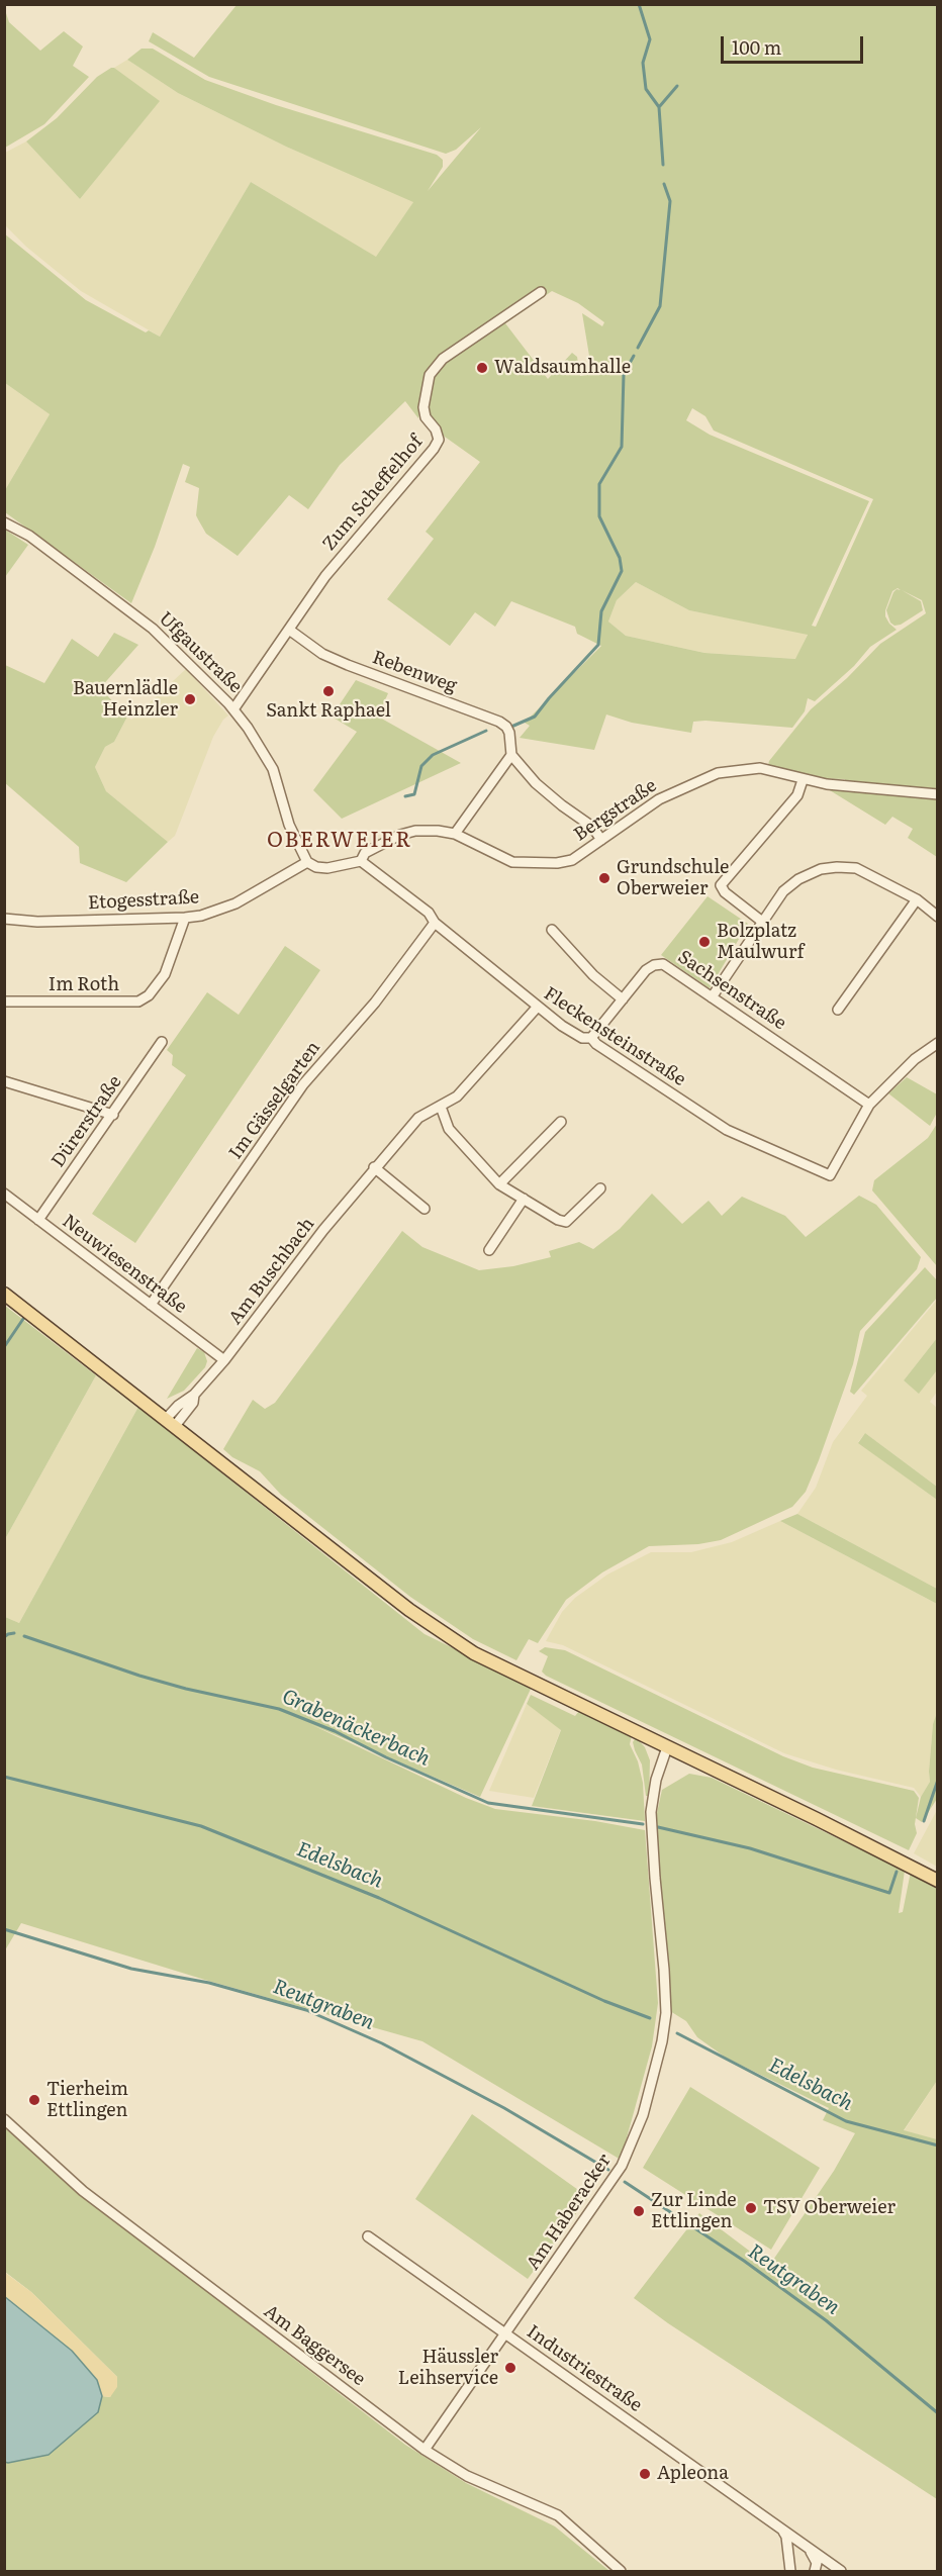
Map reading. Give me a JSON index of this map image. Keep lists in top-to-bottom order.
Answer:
{
  "streets": {
    "street": [
      "Zum Scheffelhof",
      "Ufgaustraße",
      "Rebenweg",
      "Bergstraße",
      "Etogesstraße",
      "Im Roth",
      "Sachsenstraße",
      "Fleckensteinstraße",
      "Im Gässelgarten",
      "Dürerstraße",
      "Neuwiesenstraße",
      "Am Buschbach",
      "Am Haberacker",
      "Am Baggersee",
      "Industriestraße"
    ]
  },
  "crossings": [
    ["Zum Scheffelhof", "Ufgaustraße"],
    ["Zum Scheffelhof", "Rebenweg"],
    ["Ufgaustraße", "Etogesstraße"],
    ["Rebenweg", "Bergstraße"],
    ["Bergstraße", "Fleckensteinstraße"],
    ["Etogesstraße", "Im Roth"],
    ["Sachsenstraße", "Fleckensteinstraße"],
    ["Fleckensteinstraße", "Im Gässelgarten"],
    ["Fleckensteinstraße", "Am Buschbach"],
    ["Im Gässelgarten", "Neuwiesenstraße"],
    ["Dürerstraße", "Neuwiesenstraße"],
    ["Neuwiesenstraße", "Am Buschbach"],
    ["Am Haberacker", "Am Baggersee"],
    ["Am Haberacker", "Industriestraße"]
  ],
  "districts": ["OBERWEIER"],
  "water": ["Grabenäckerbach", "Edelsbach", "Reutgraben"],
  "places": [
    "Waldsaumhalle",
    "Sankt Raphael",
    "Bauernlädle Heinzler",
    "Grundschule Oberweier",
    "Bolzplatz Maulwurf",
    "Tierheim Ettlingen",
    "TSV Oberweier",
    "Zur Linde Ettlingen",
    "Häussler Leihservice",
    "Apleona"
  ],
  "scale_bar": "100 m"
}
